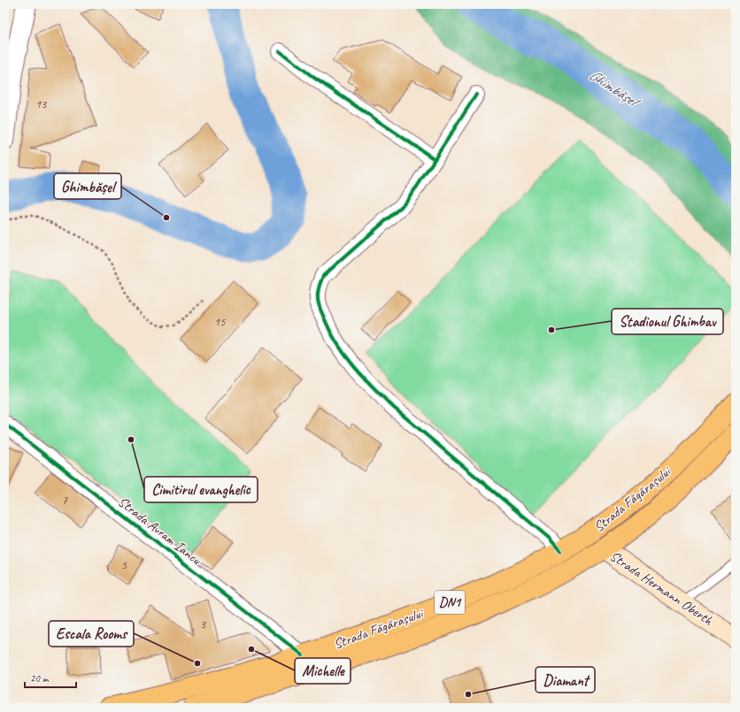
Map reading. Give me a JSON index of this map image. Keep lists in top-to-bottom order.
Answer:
{
  "streets": {
    "highway": ["Strada Făgărașului", "DN1"],
    "main road": ["Strada Hermann Oberth"],
    "street": ["Strada Avram Iancu"]
  },
  "crossings": [
    ["Strada Făgărașului", "Strada Avram Iancu"],
    ["Strada Făgărașului", "Strada Hermann Oberth"]
  ],
  "water": ["Ghimbășel"],
  "places": [
    "Ghimbășel",
    "Stadionul Ghimbav",
    "Cimitirul evanghelic",
    "Michelle",
    "Escala Rooms",
    "Diamant"
  ],
  "house_numbers": [
    "13",
    "15",
    "7",
    "5",
    "3"
  ],
  "scale_bar": "20 m"
}
